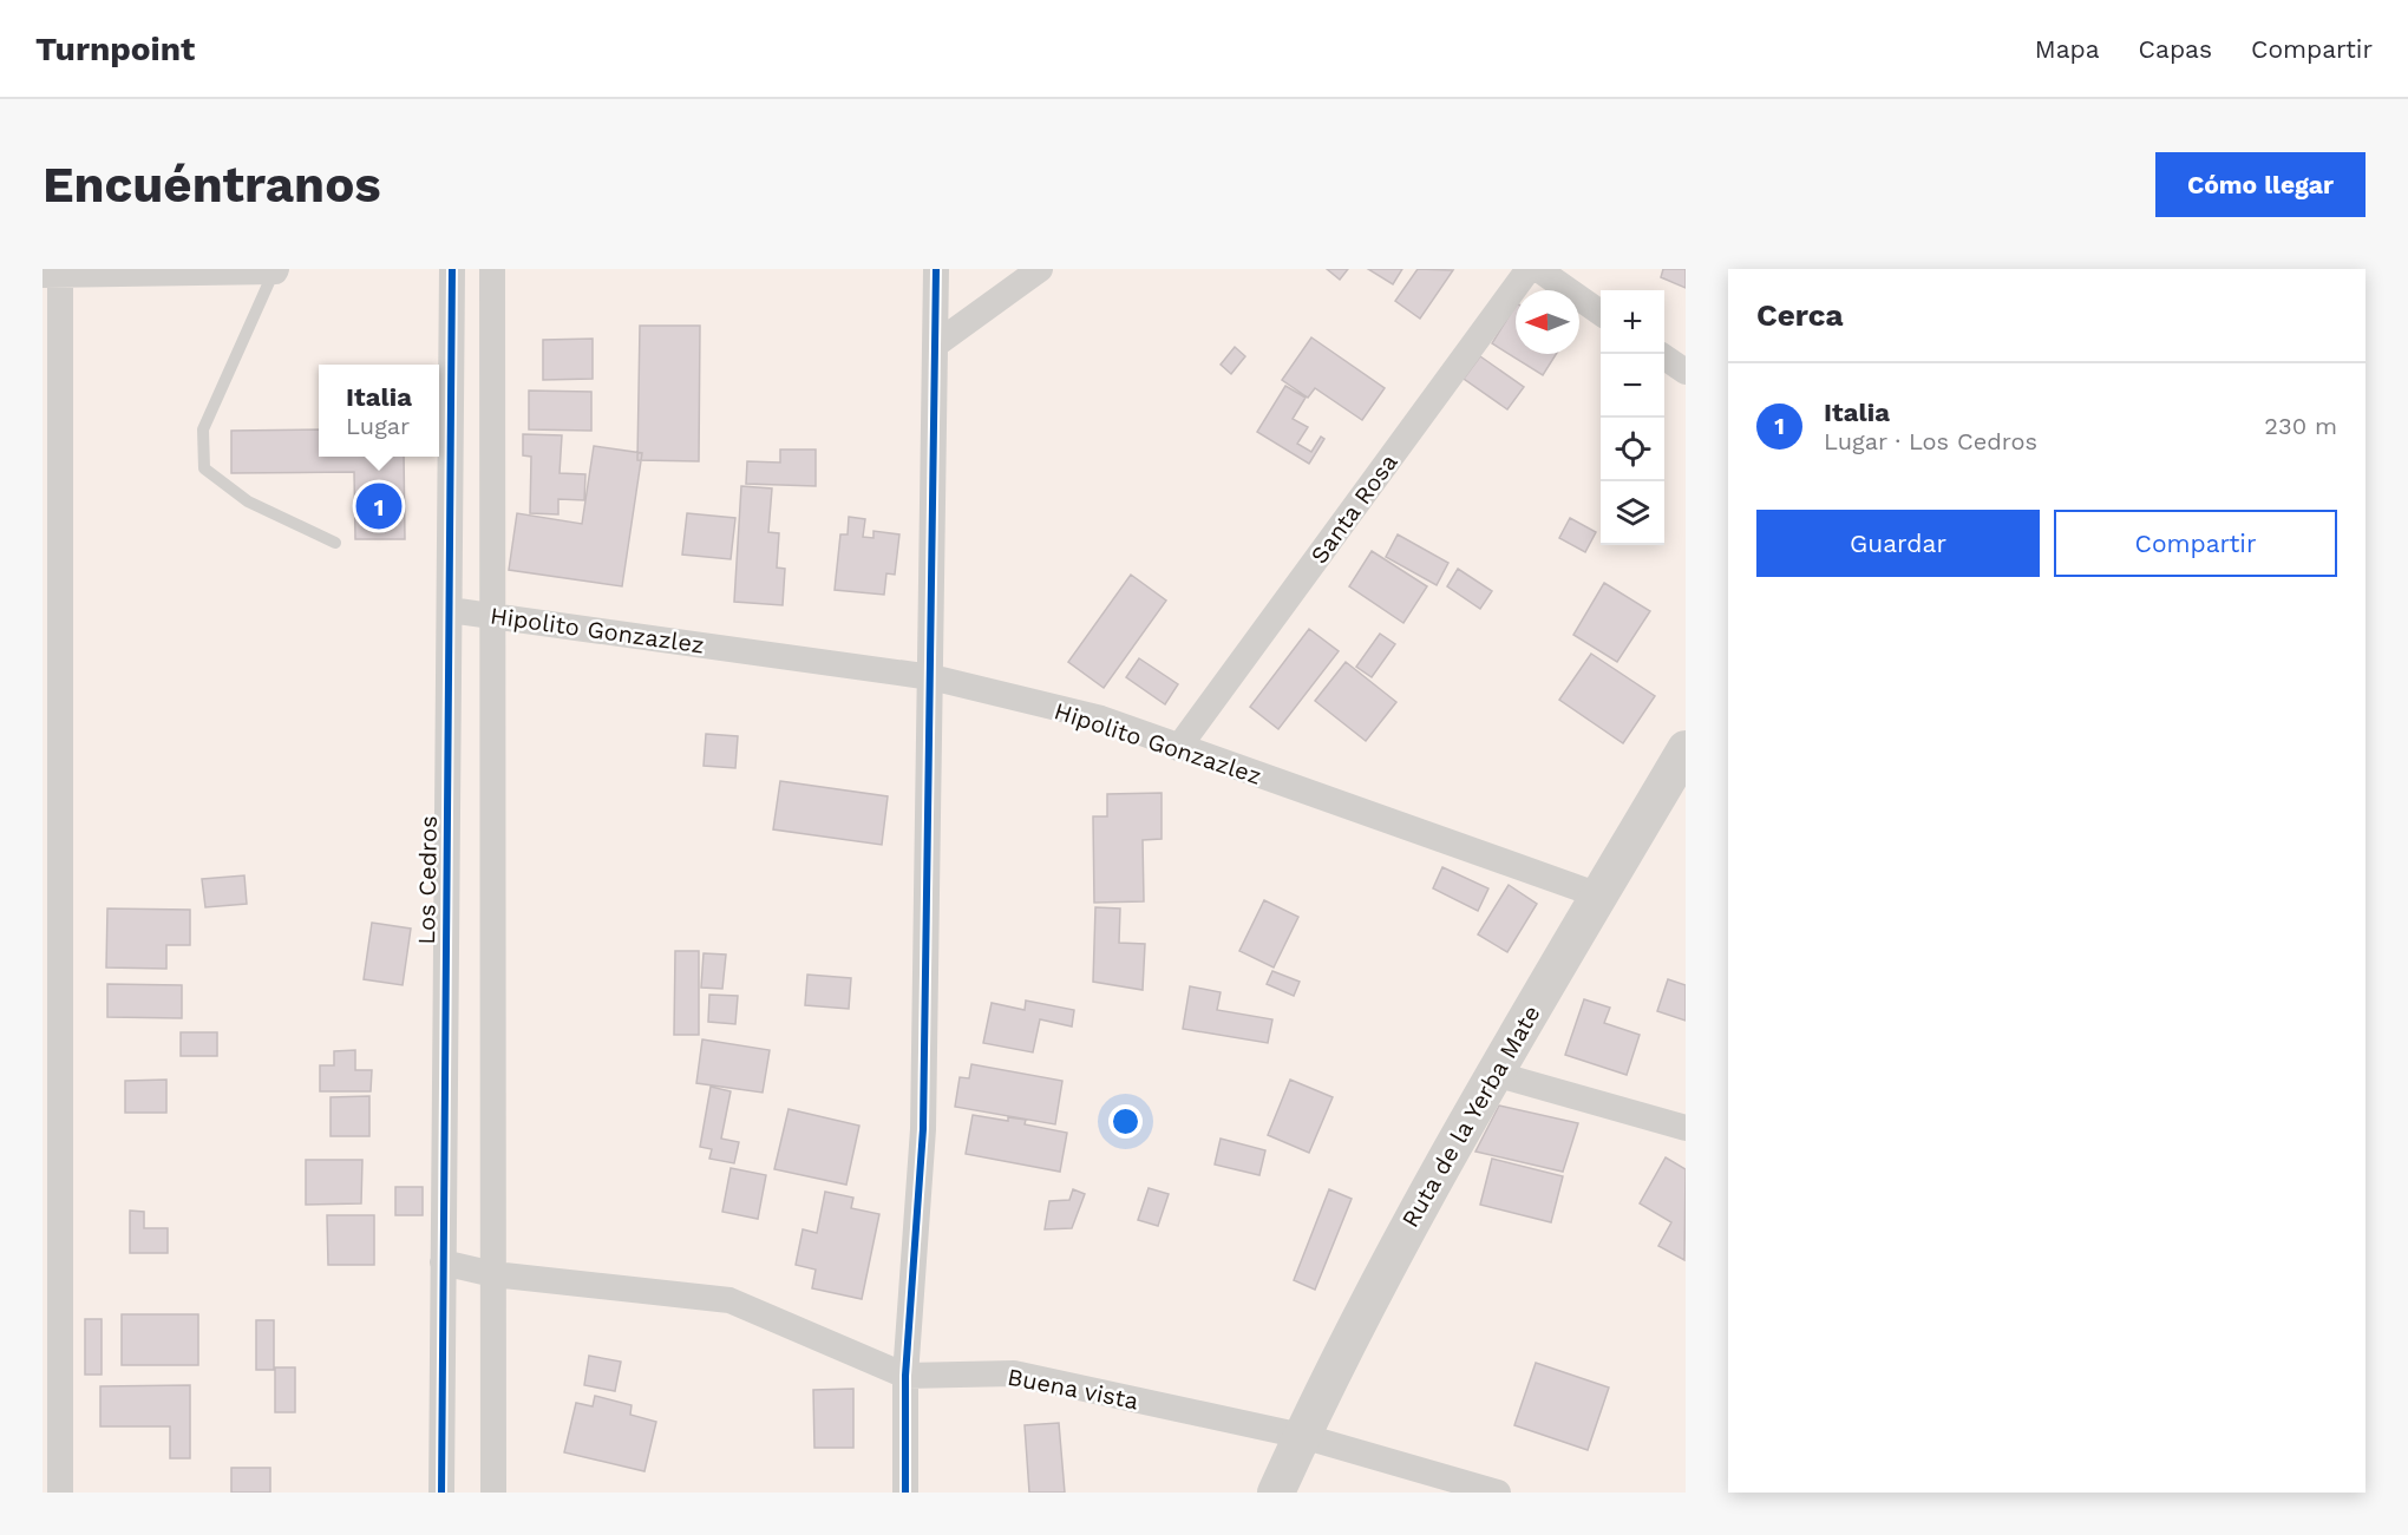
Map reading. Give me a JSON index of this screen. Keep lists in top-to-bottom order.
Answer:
{
  "streets": {
    "main road": ["Ruta de la Yerba Mate"],
    "street": [
      "Santa Rosa",
      "Hipolito Gonzazlez",
      "Los Cedros",
      "Buena vista"
    ]
  },
  "crossings": [
    ["Santa Rosa", "Hipolito Gonzazlez"],
    ["Hipolito Gonzazlez", "Los Cedros"],
    ["Hipolito Gonzazlez", "Ruta de la Yerba Mate"],
    ["Los Cedros", "Buena vista"],
    ["Ruta de la Yerba Mate", "Buena vista"]
  ],
  "north": "left",
  "page": {
    "header": "Turnpoint",
    "nav": ["Mapa", "Capas", "Compartir"],
    "buttons": [
      "Cómo llegar",
      ["Guardar", "Compartir"]
    ],
    "title": "Encuéntranos",
    "heading": "Cerca",
    "map_buttons": ["+", "−"],
    "list": [
      {
        "mark": "1",
        "name": "Italia",
        "note": "Lugar · Los Cedros",
        "value": "230 m"
      }
    ],
    "popup": ["Italia", "Lugar"],
    "pins": "1"
  }
}
